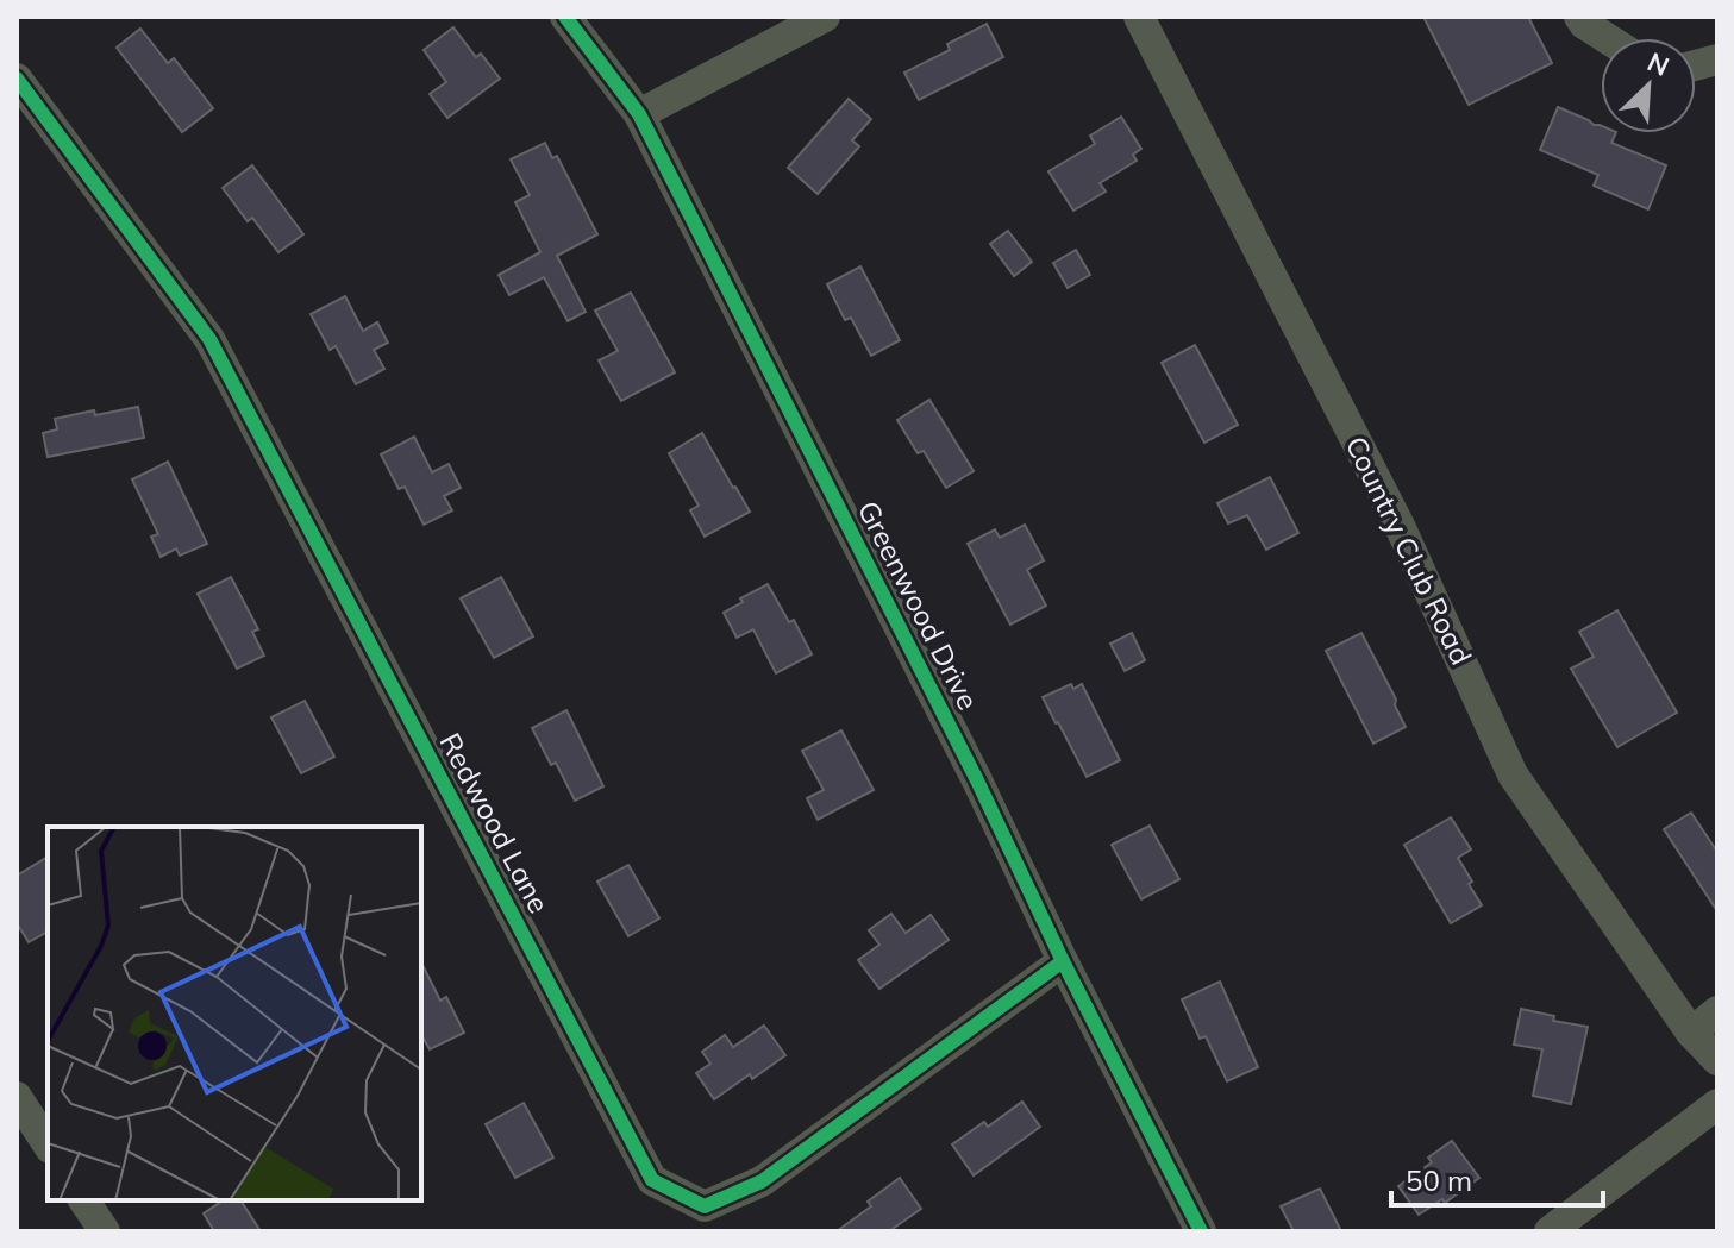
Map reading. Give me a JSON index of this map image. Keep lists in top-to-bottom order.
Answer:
{
  "streets": {
    "street": ["Country Club Road", "Greenwood Drive", "Redwood Lane"]
  },
  "crossings": [
    ["Greenwood Drive", "Redwood Lane"]
  ],
  "scale_bar": "50 m",
  "north": "top right"
}
